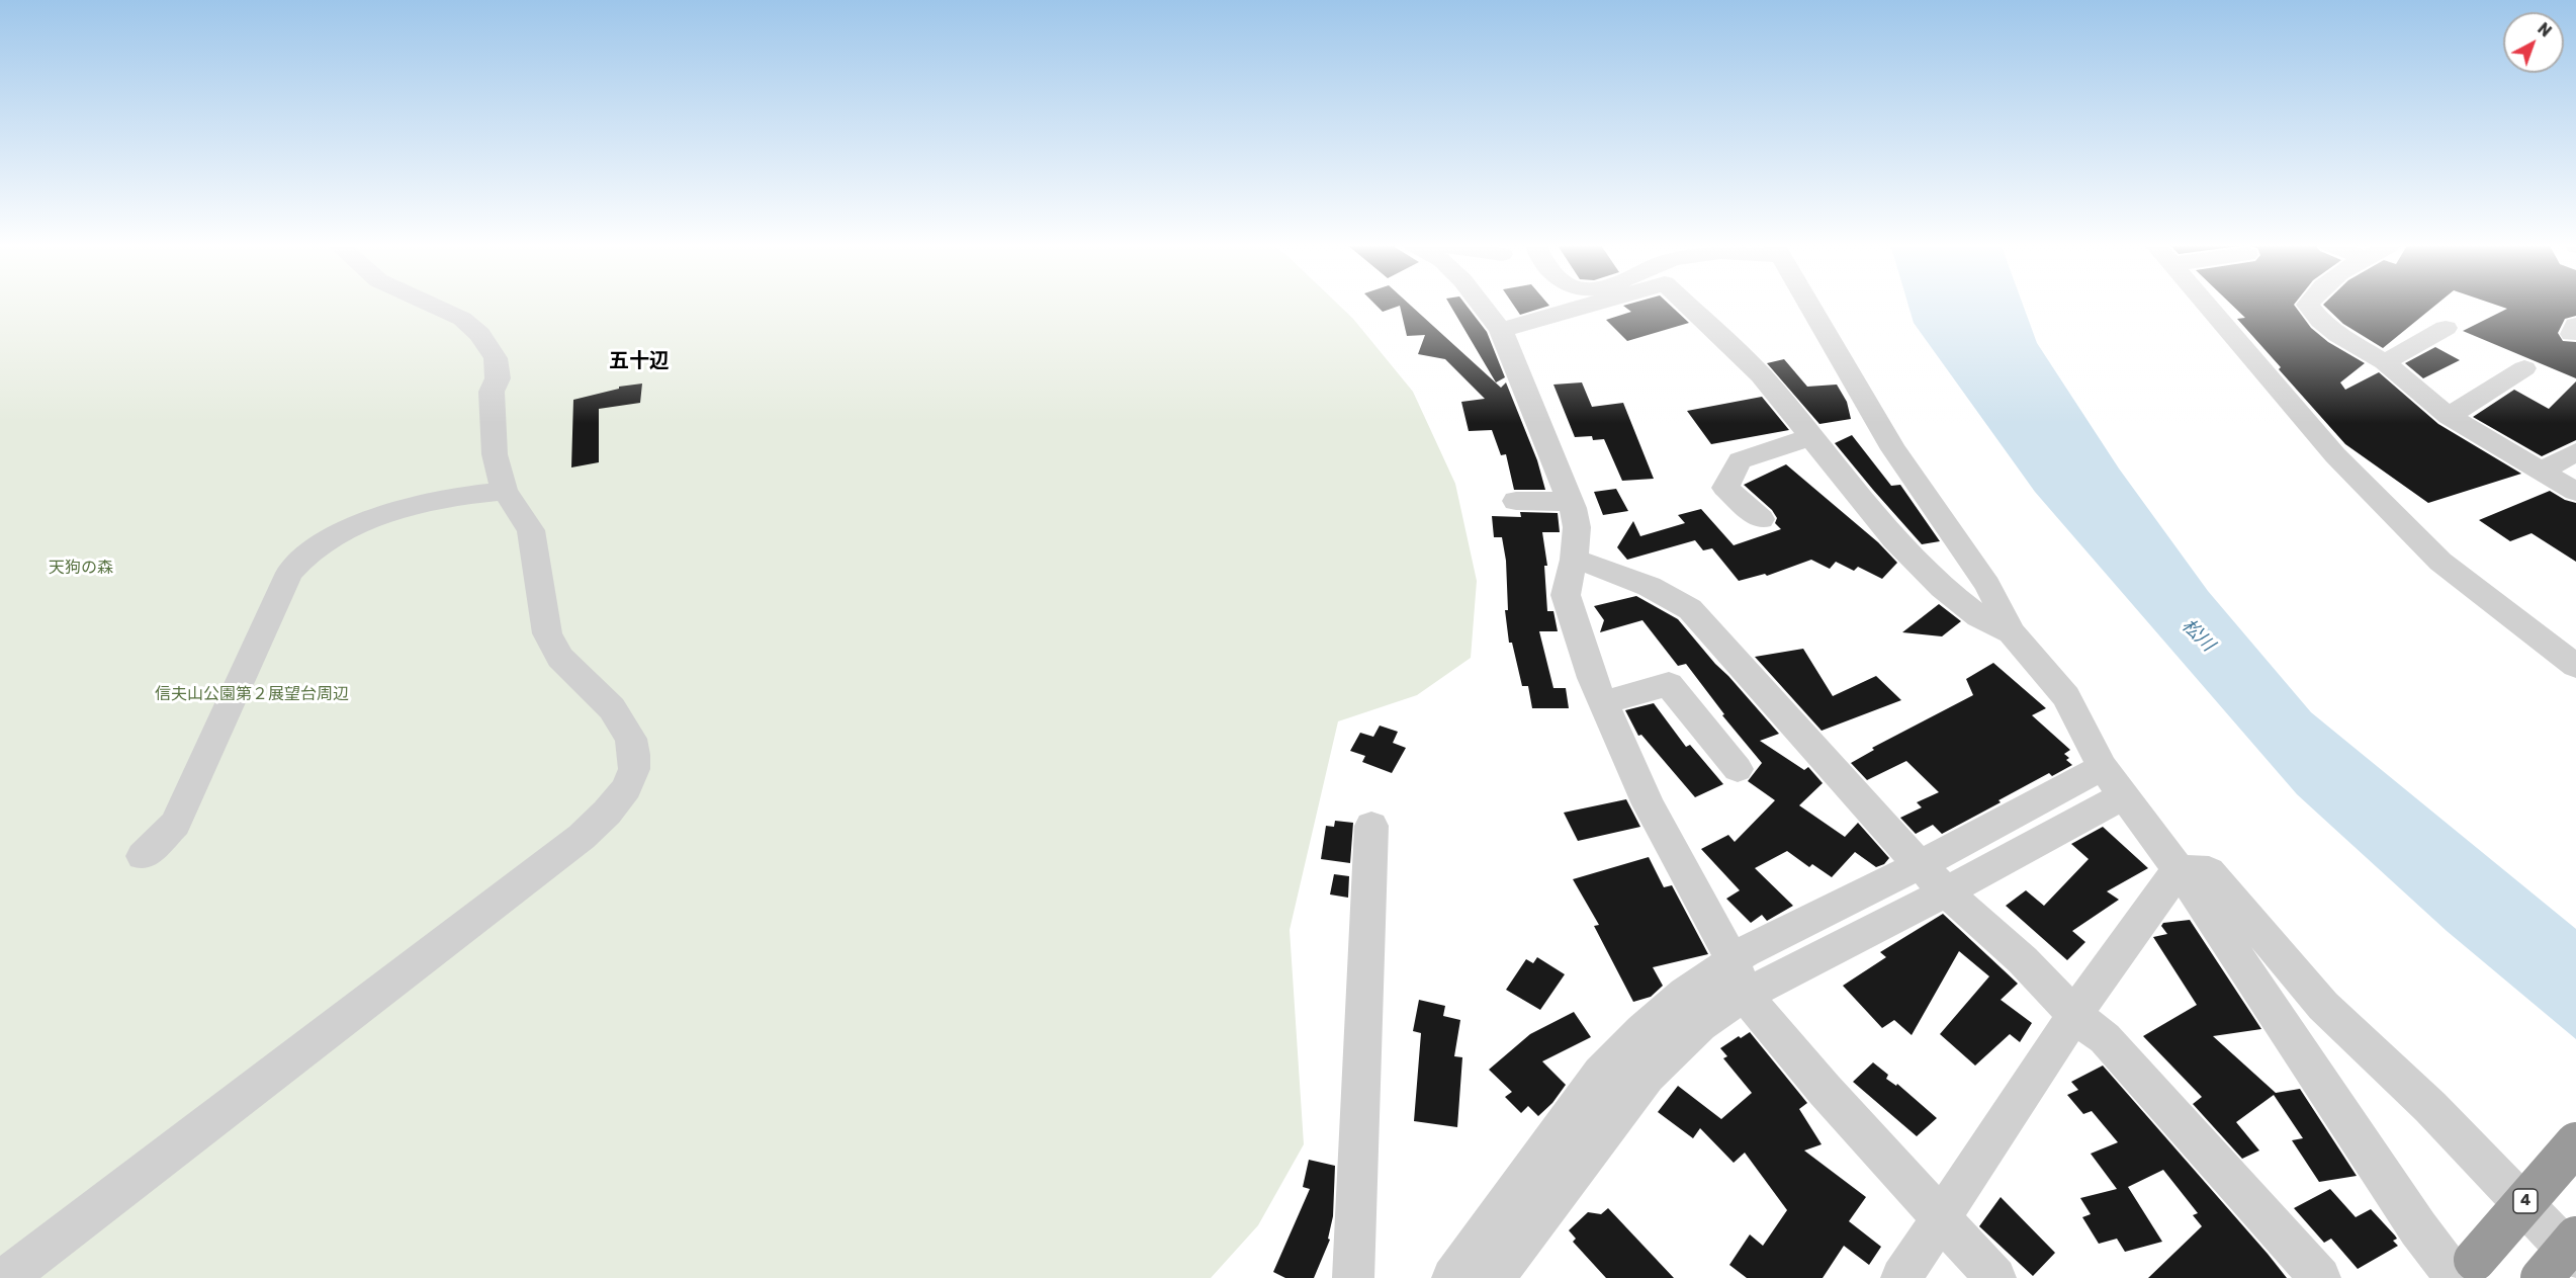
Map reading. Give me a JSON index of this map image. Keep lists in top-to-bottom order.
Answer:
{
  "streets": {
    "highway": ["4"]
  },
  "districts": ["五十辺"],
  "water": ["松川"],
  "parks": ["天狗の森", "信夫山公園第２展望台周辺"],
  "north": "top right"
}
